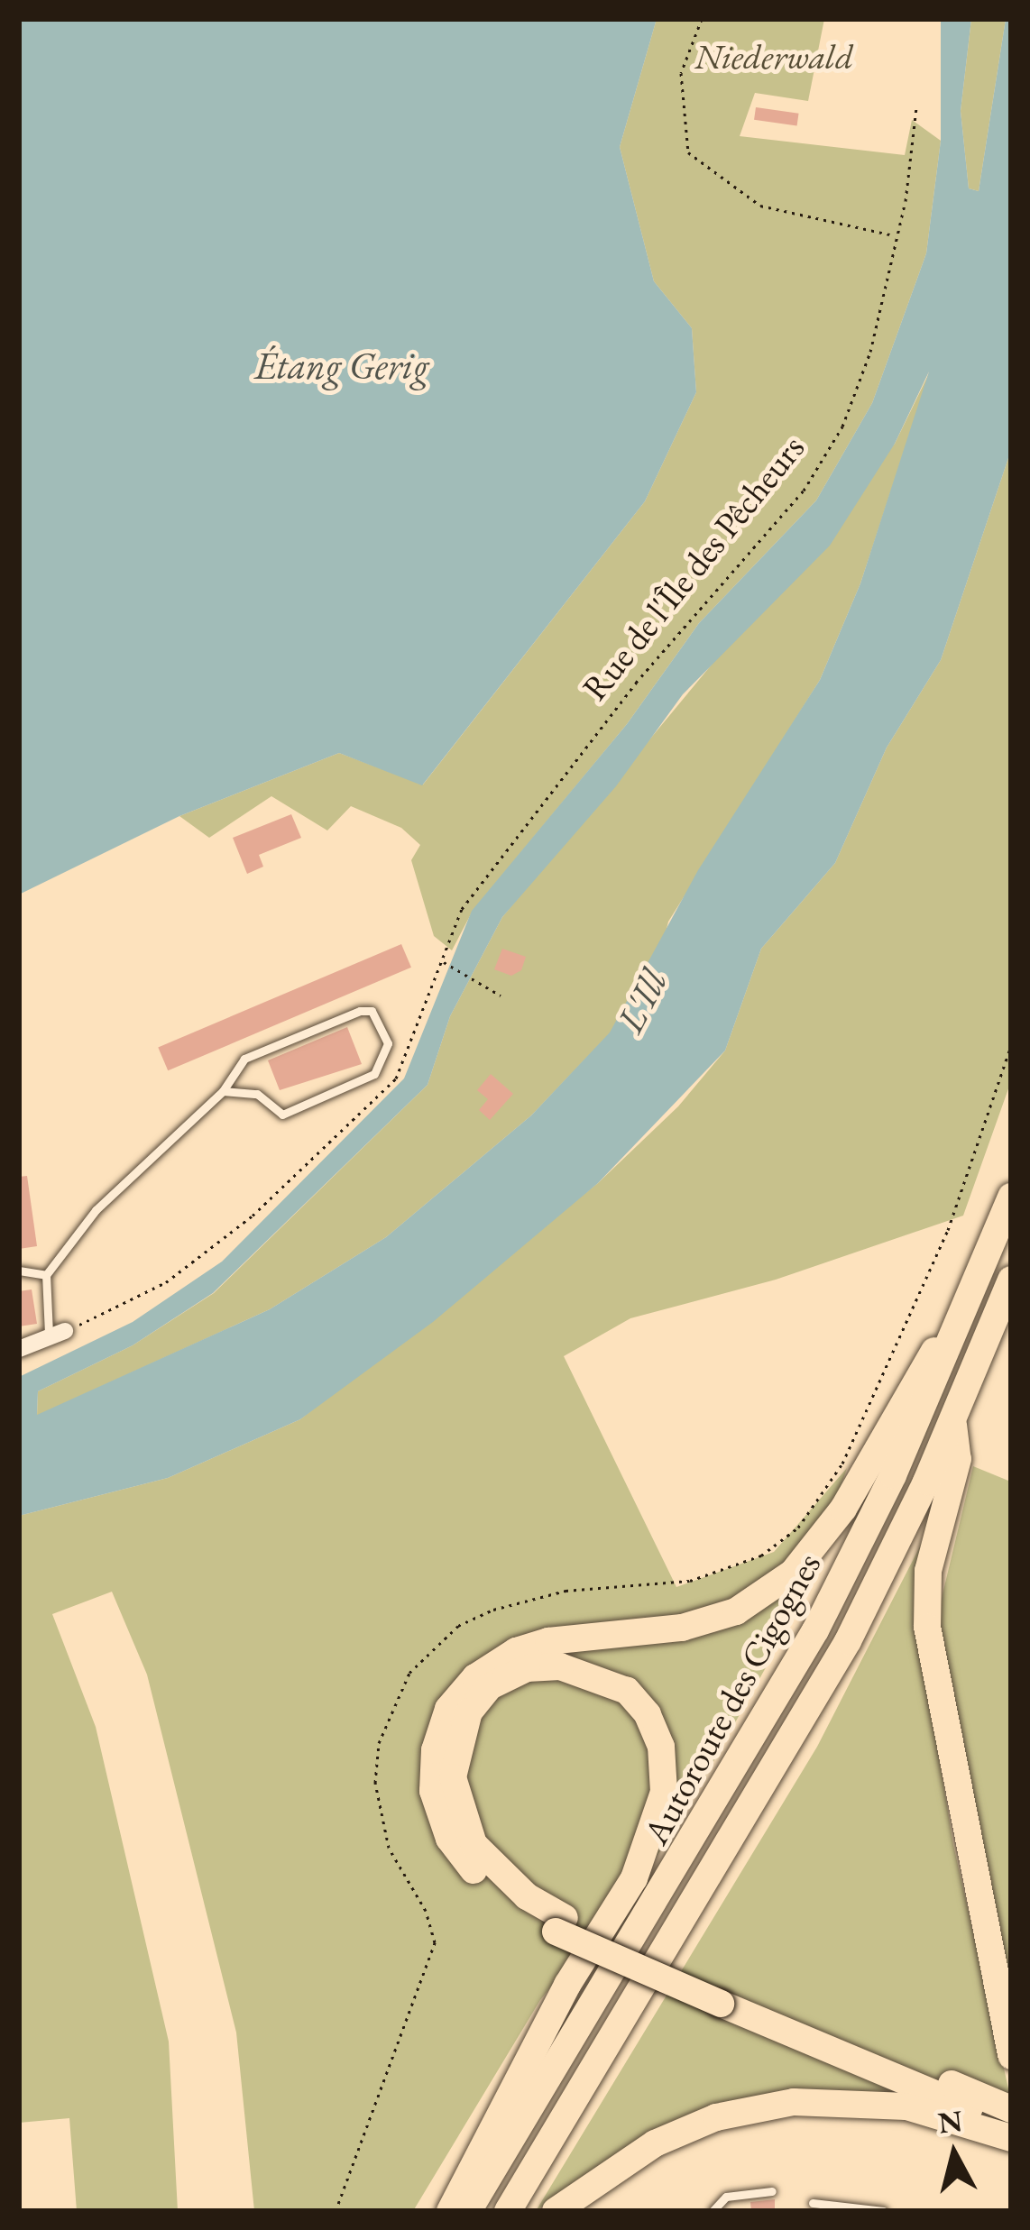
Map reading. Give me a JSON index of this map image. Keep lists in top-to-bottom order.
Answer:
{
  "streets": {
    "highway": ["Autoroute des Cigognes"],
    "path": ["Rue de l'Île des Pêcheurs"]
  },
  "water": ["Étang Gerig", "L'Ill"],
  "parks": ["Niederwald"],
  "north": "top"
}
